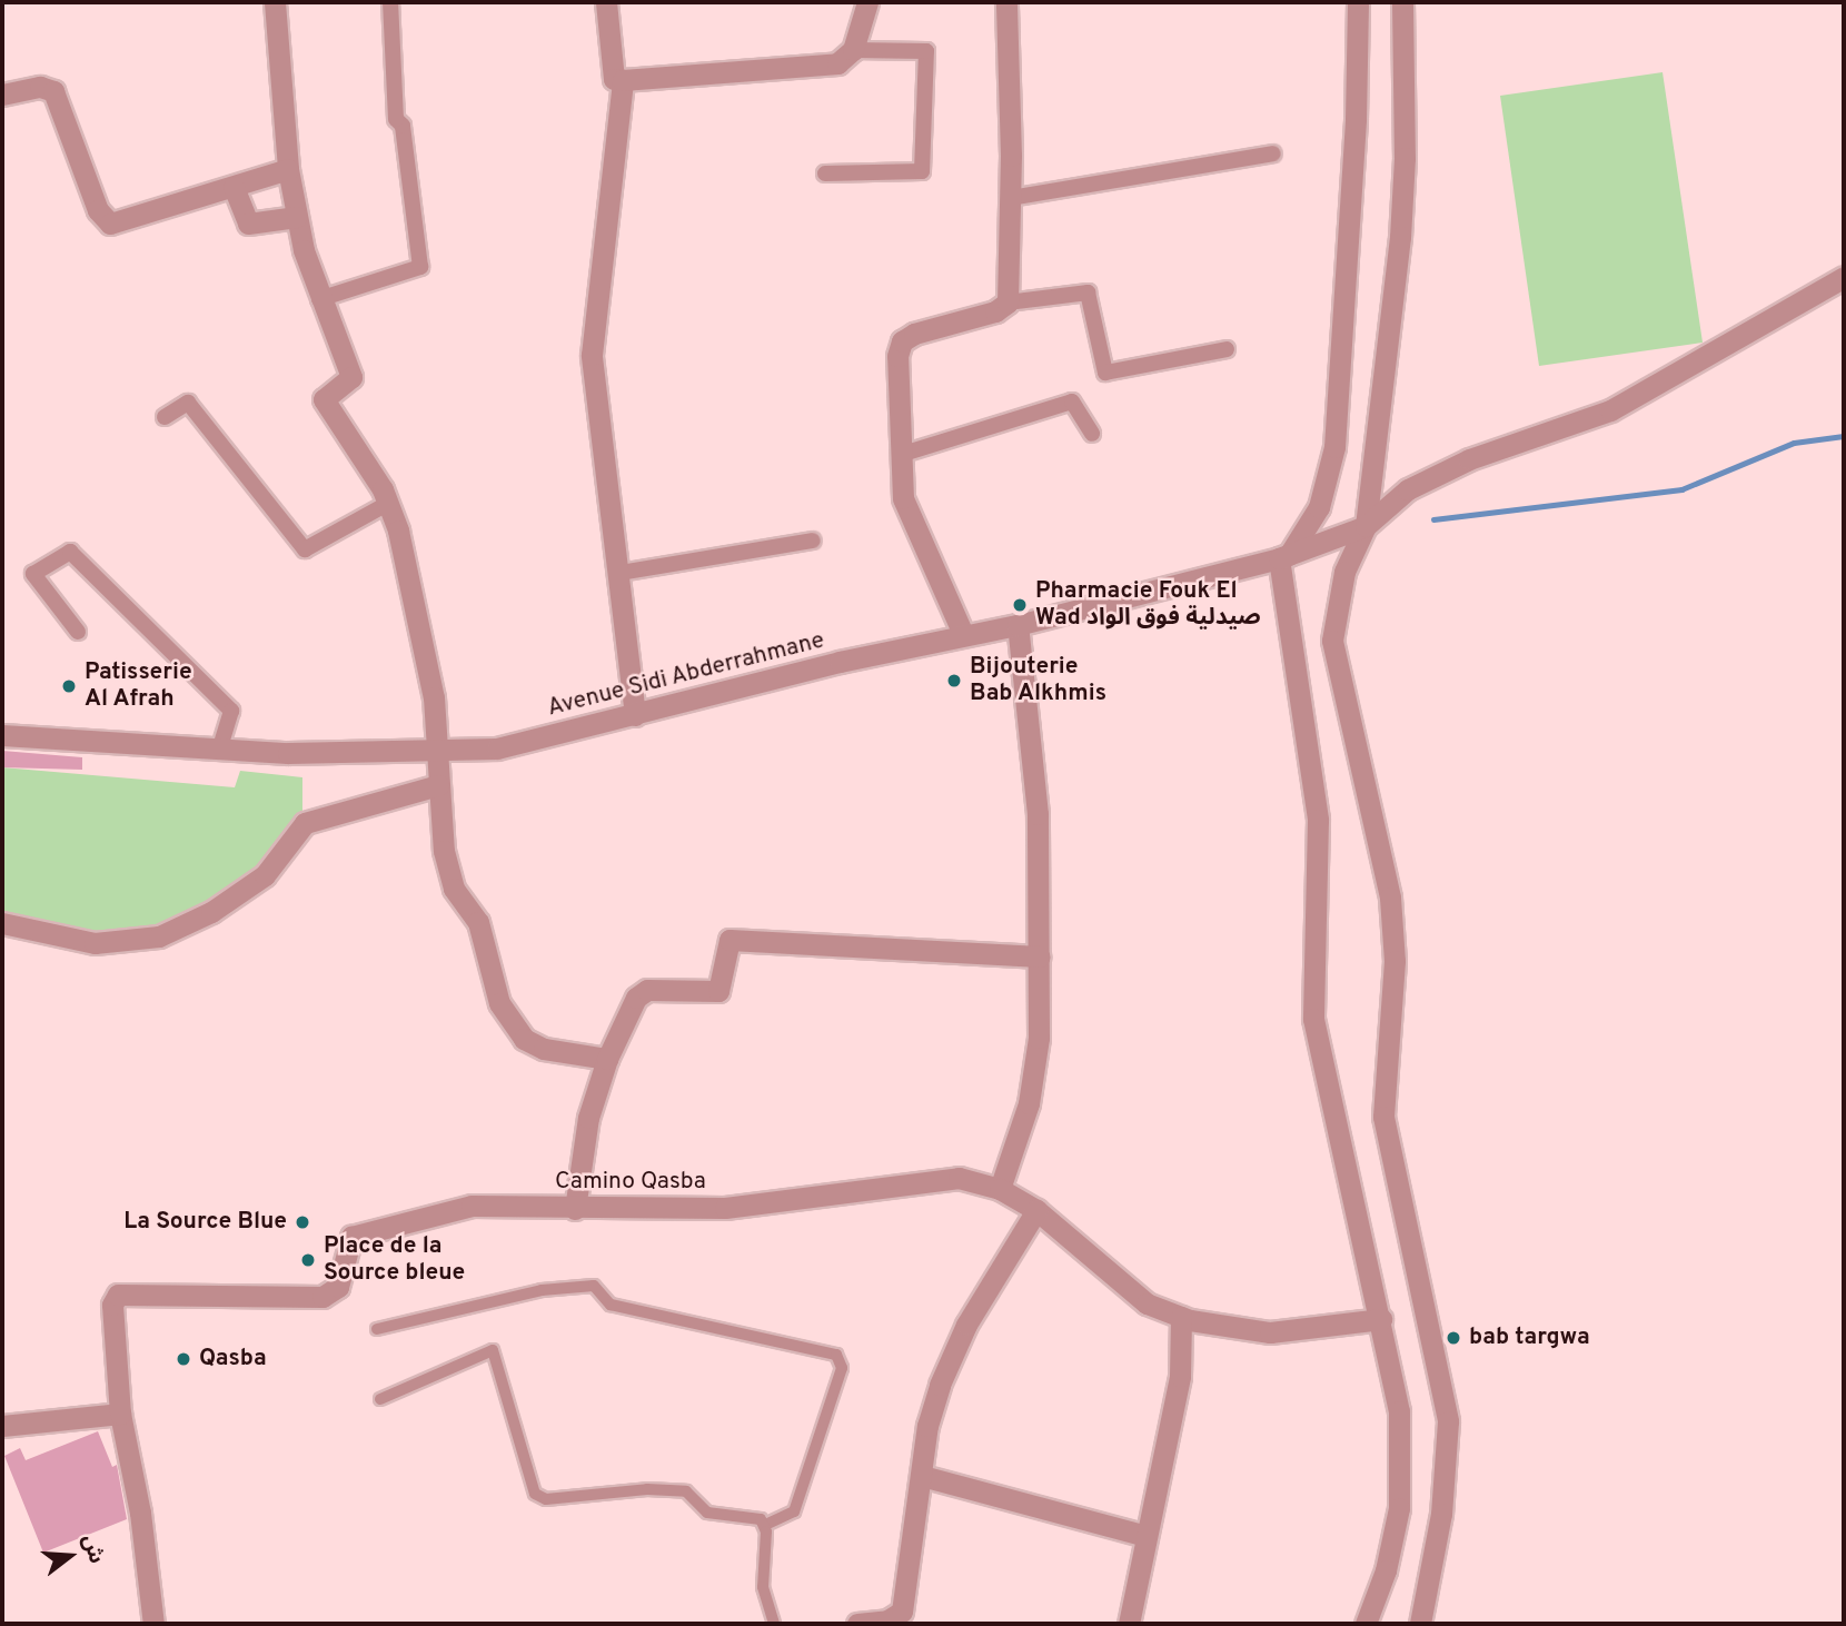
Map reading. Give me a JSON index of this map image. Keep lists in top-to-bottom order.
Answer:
{
  "streets": {
    "street": ["Avenue Sidi Abderrahmane", "Camino Qasba"]
  },
  "places": [
    "Pharmacie Fouk El Wad صيدلية فوق الواد",
    "Bijouterie Bab Alkhmis",
    "Patisserie Al Afrah",
    "La Source Blue",
    "Place de la Source bleue",
    "bab targwa",
    "Qasba"
  ],
  "north": "right"
}
